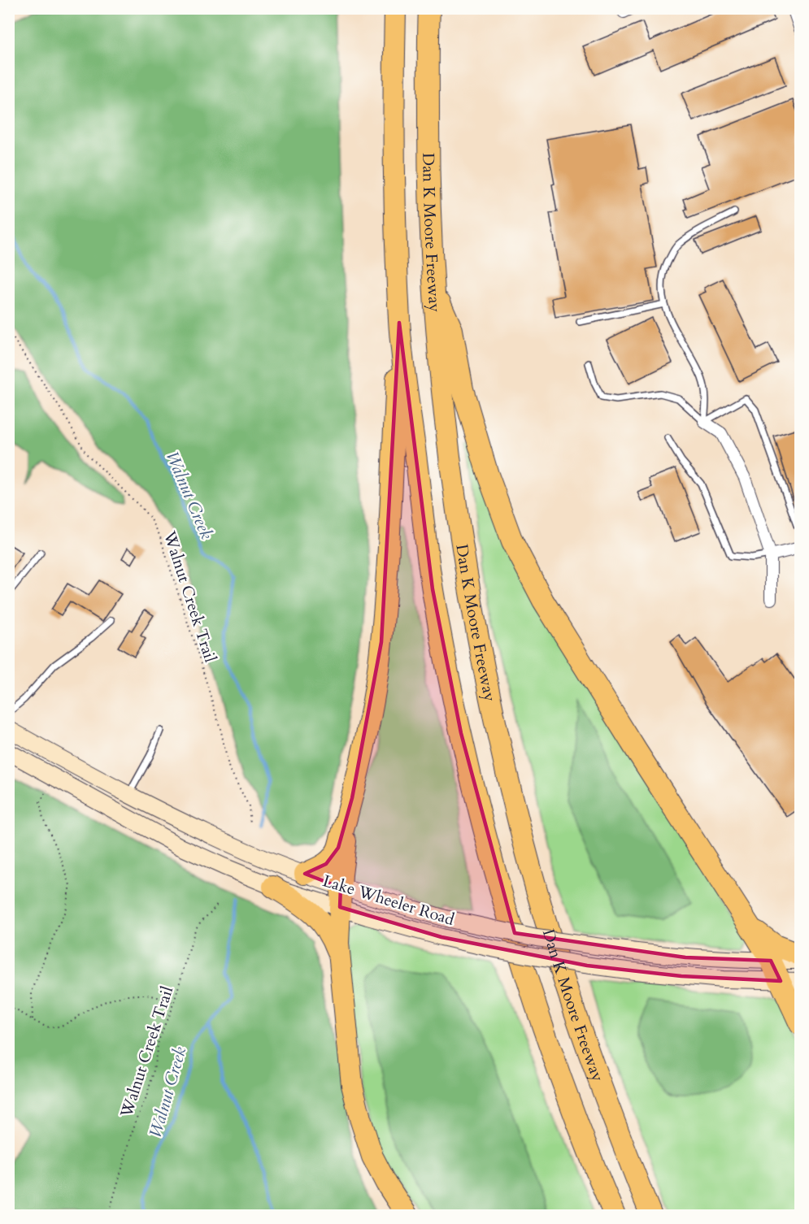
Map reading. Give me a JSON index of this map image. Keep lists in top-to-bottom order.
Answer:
{
  "streets": {
    "highway": ["Dan K Moore Freeway"],
    "main road": ["Lake Wheeler Road"],
    "path": ["Walnut Creek Trail"]
  },
  "water": ["Walnut Creek"]
}
